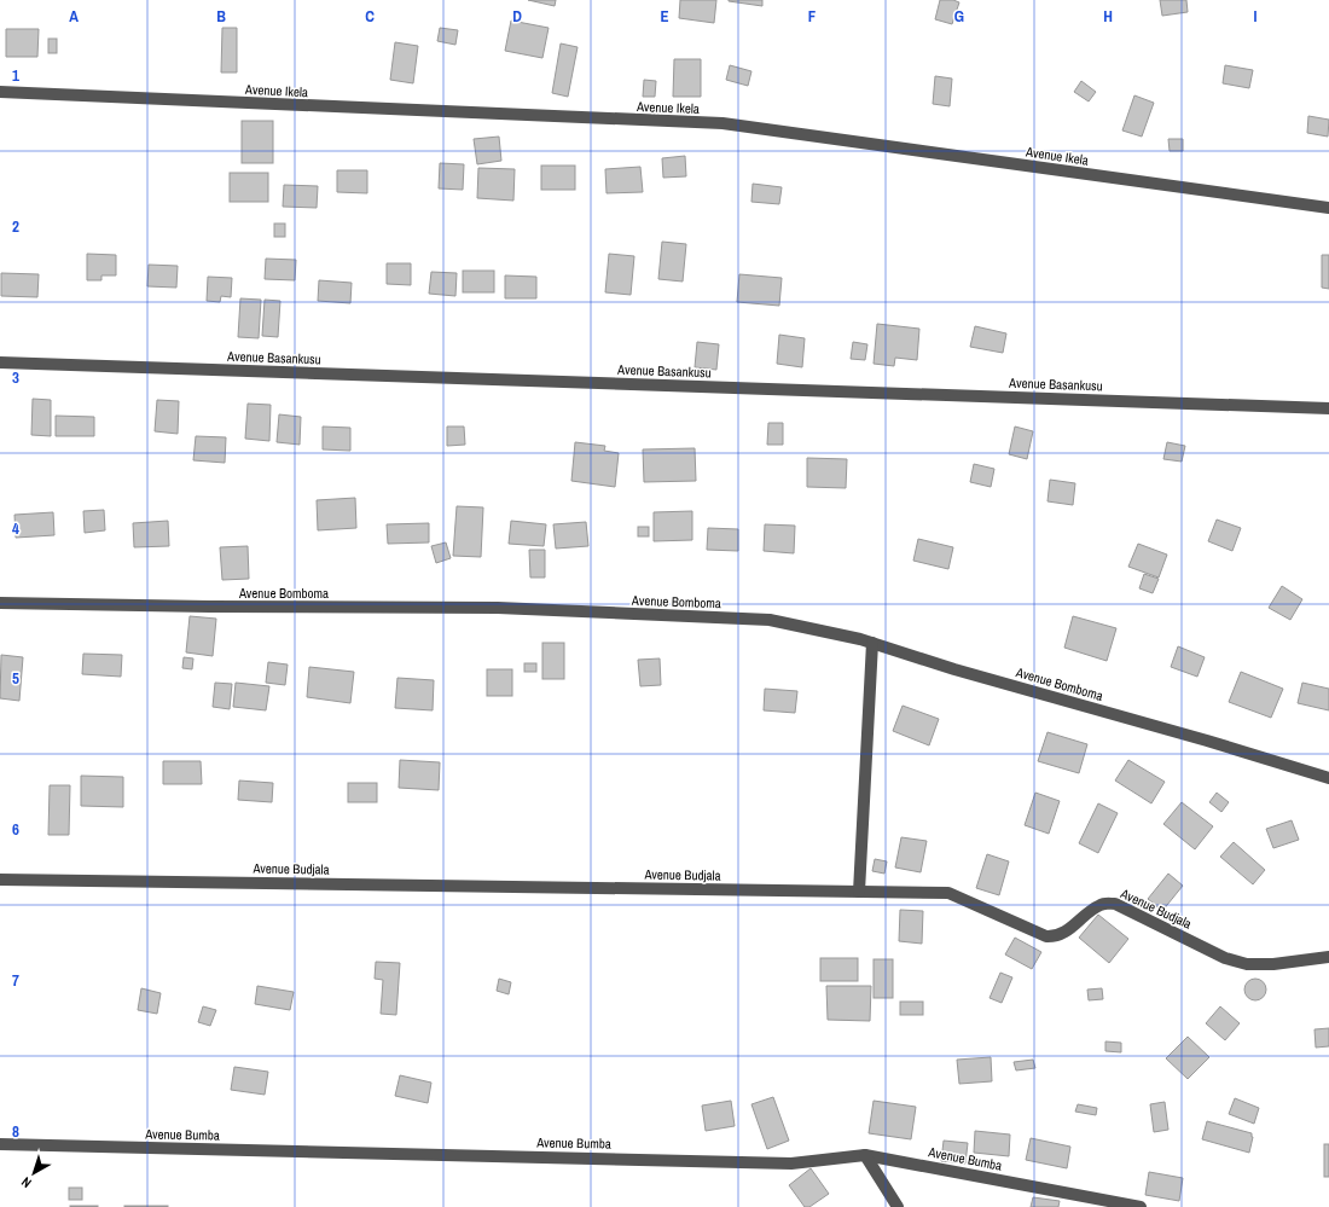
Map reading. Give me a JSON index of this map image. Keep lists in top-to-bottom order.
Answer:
{
  "streets": {
    "street": [
      "Avenue Ikela",
      "Avenue Basankusu",
      "Avenue Bomboma",
      "Avenue Budjala",
      "Avenue Bumba"
    ]
  },
  "north": "bottom left",
  "grid": {
    "columns": [
      "A",
      "B",
      "C",
      "D",
      "E",
      "F",
      "G",
      "H",
      "I"
    ],
    "rows": [
      "1",
      "2",
      "3",
      "4",
      "5",
      "6",
      "7",
      "8"
    ]
  }
}
